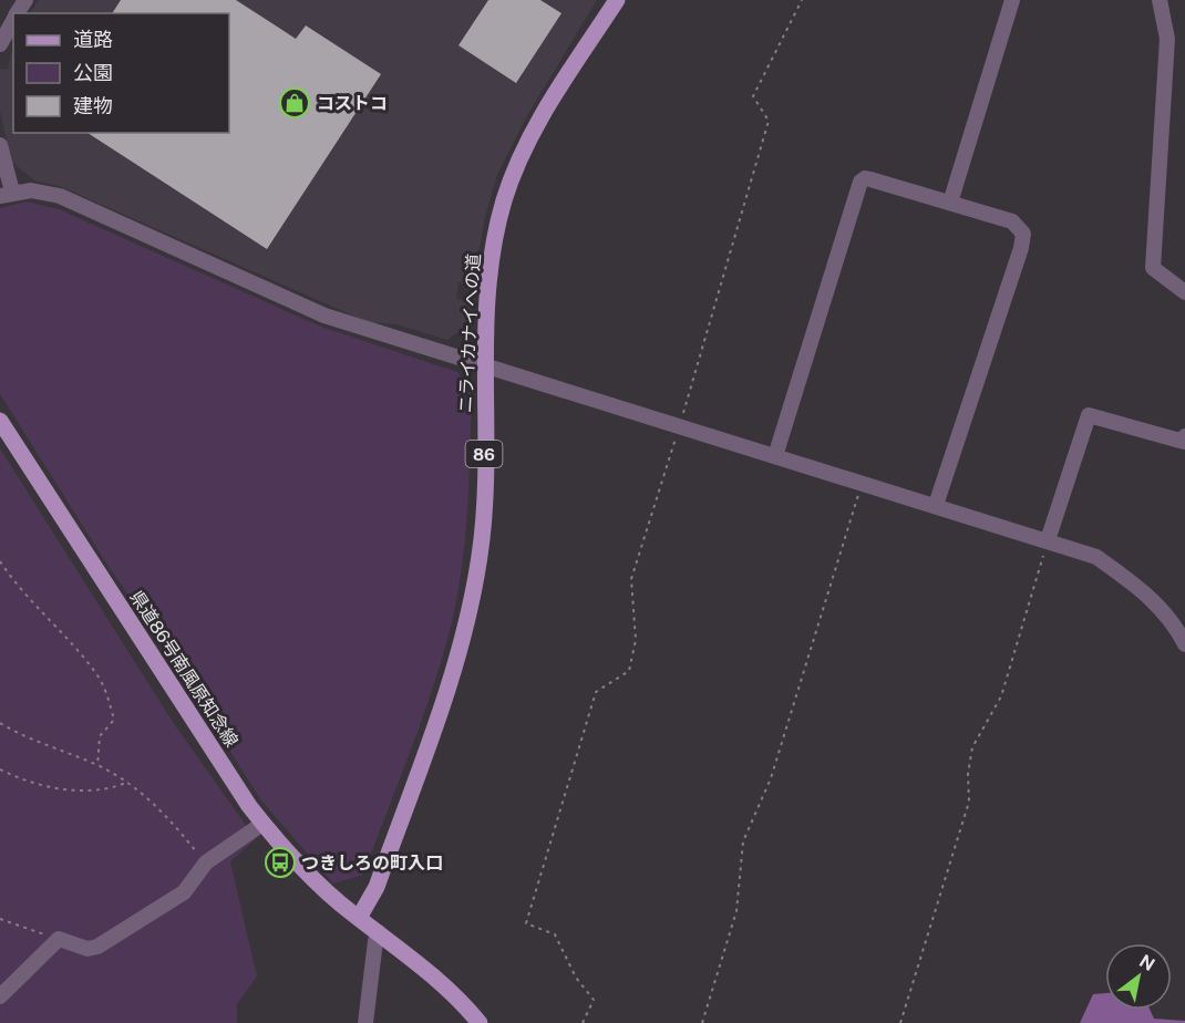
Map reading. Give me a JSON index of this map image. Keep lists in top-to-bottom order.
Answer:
{
  "streets": {
    "main road": ["ニライカナイへの道", "86", "県道86号南風原知念線"]
  },
  "crossings": [
    ["ニライカナイへの道", "県道86号南風原知念線"]
  ],
  "places": {
    "shop": ["コストコ"],
    "bus stop": ["つきしろの町入口"]
  },
  "legend": ["道路", "公園", "建物"],
  "north": "top right"
}
